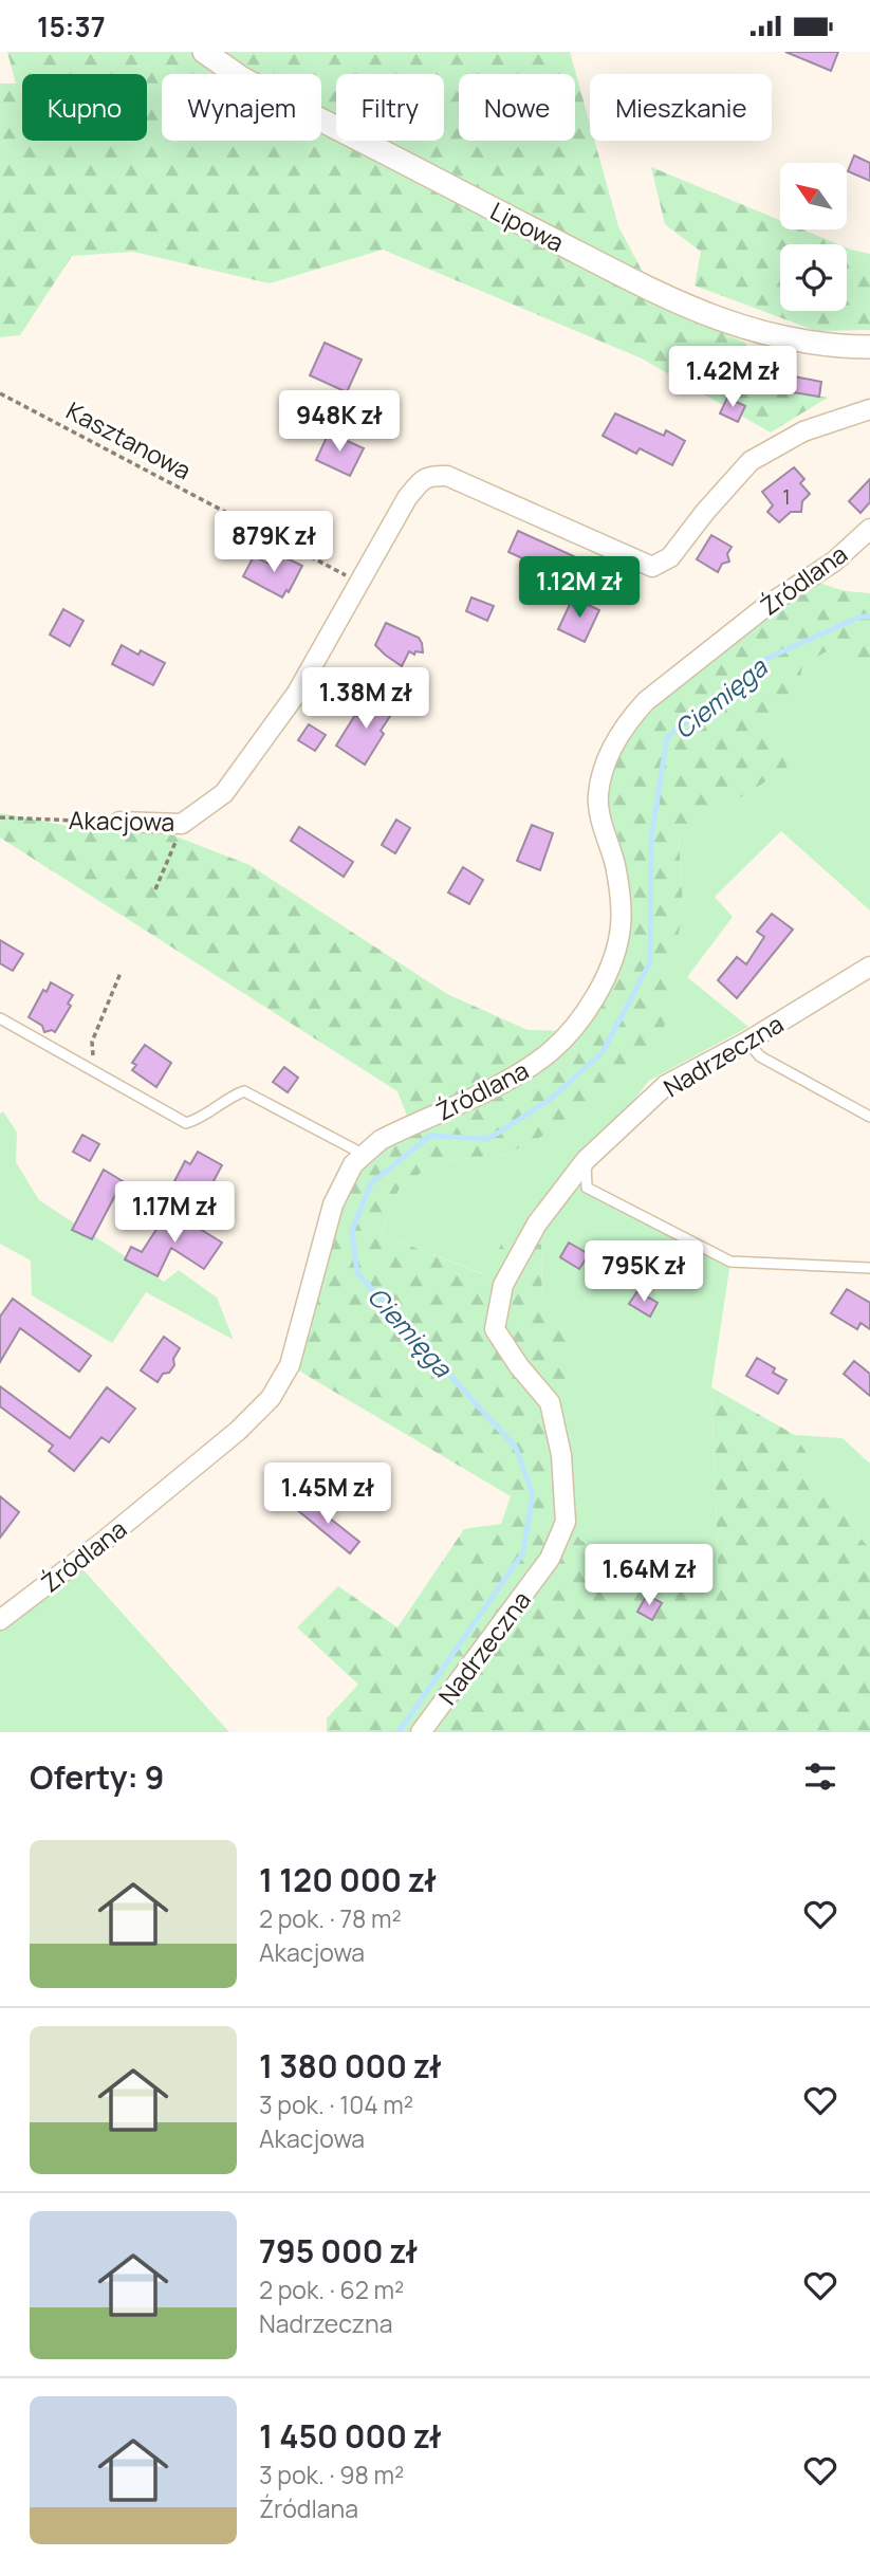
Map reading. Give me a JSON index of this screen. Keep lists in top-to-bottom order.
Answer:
{
  "streets": {
    "street": [
      "Lipowa",
      "Źródlana",
      "Akacjowa",
      "Nadrzeczna"
    ],
    "path": ["Kasztanowa"]
  },
  "crossings": [
    ["Kasztanowa", "Akacjowa"]
  ],
  "water": ["Ciemięga"],
  "house_numbers": ["1"],
  "north": "top left",
  "page": {
    "status": "15:37",
    "chip": [
      "Kupno",
      "Wynajem",
      "Filtry",
      "Nowe",
      "Mieszkanie"
    ],
    "price": [
      "1.42M zł",
      "948K zł",
      "879K zł",
      "1.12M zł",
      "1.38M zł",
      "1.17M zł",
      "795K zł",
      "1.45M zł",
      "1.64M zł"
    ],
    "heading": "Oferty: 9",
    "list": [
      {
        "name": "1 120 000 zł",
        "note": "2 pok. · 78 m² · Akacjowa"
      },
      {
        "name": "1 380 000 zł",
        "note": "3 pok. · 104 m² · Akacjowa"
      },
      {
        "name": "795 000 zł",
        "note": "2 pok. · 62 m² · Nadrzeczna"
      },
      {
        "name": "1 450 000 zł",
        "note": "3 pok. · 98 m² · Źródlana"
      }
    ]
  }
}
